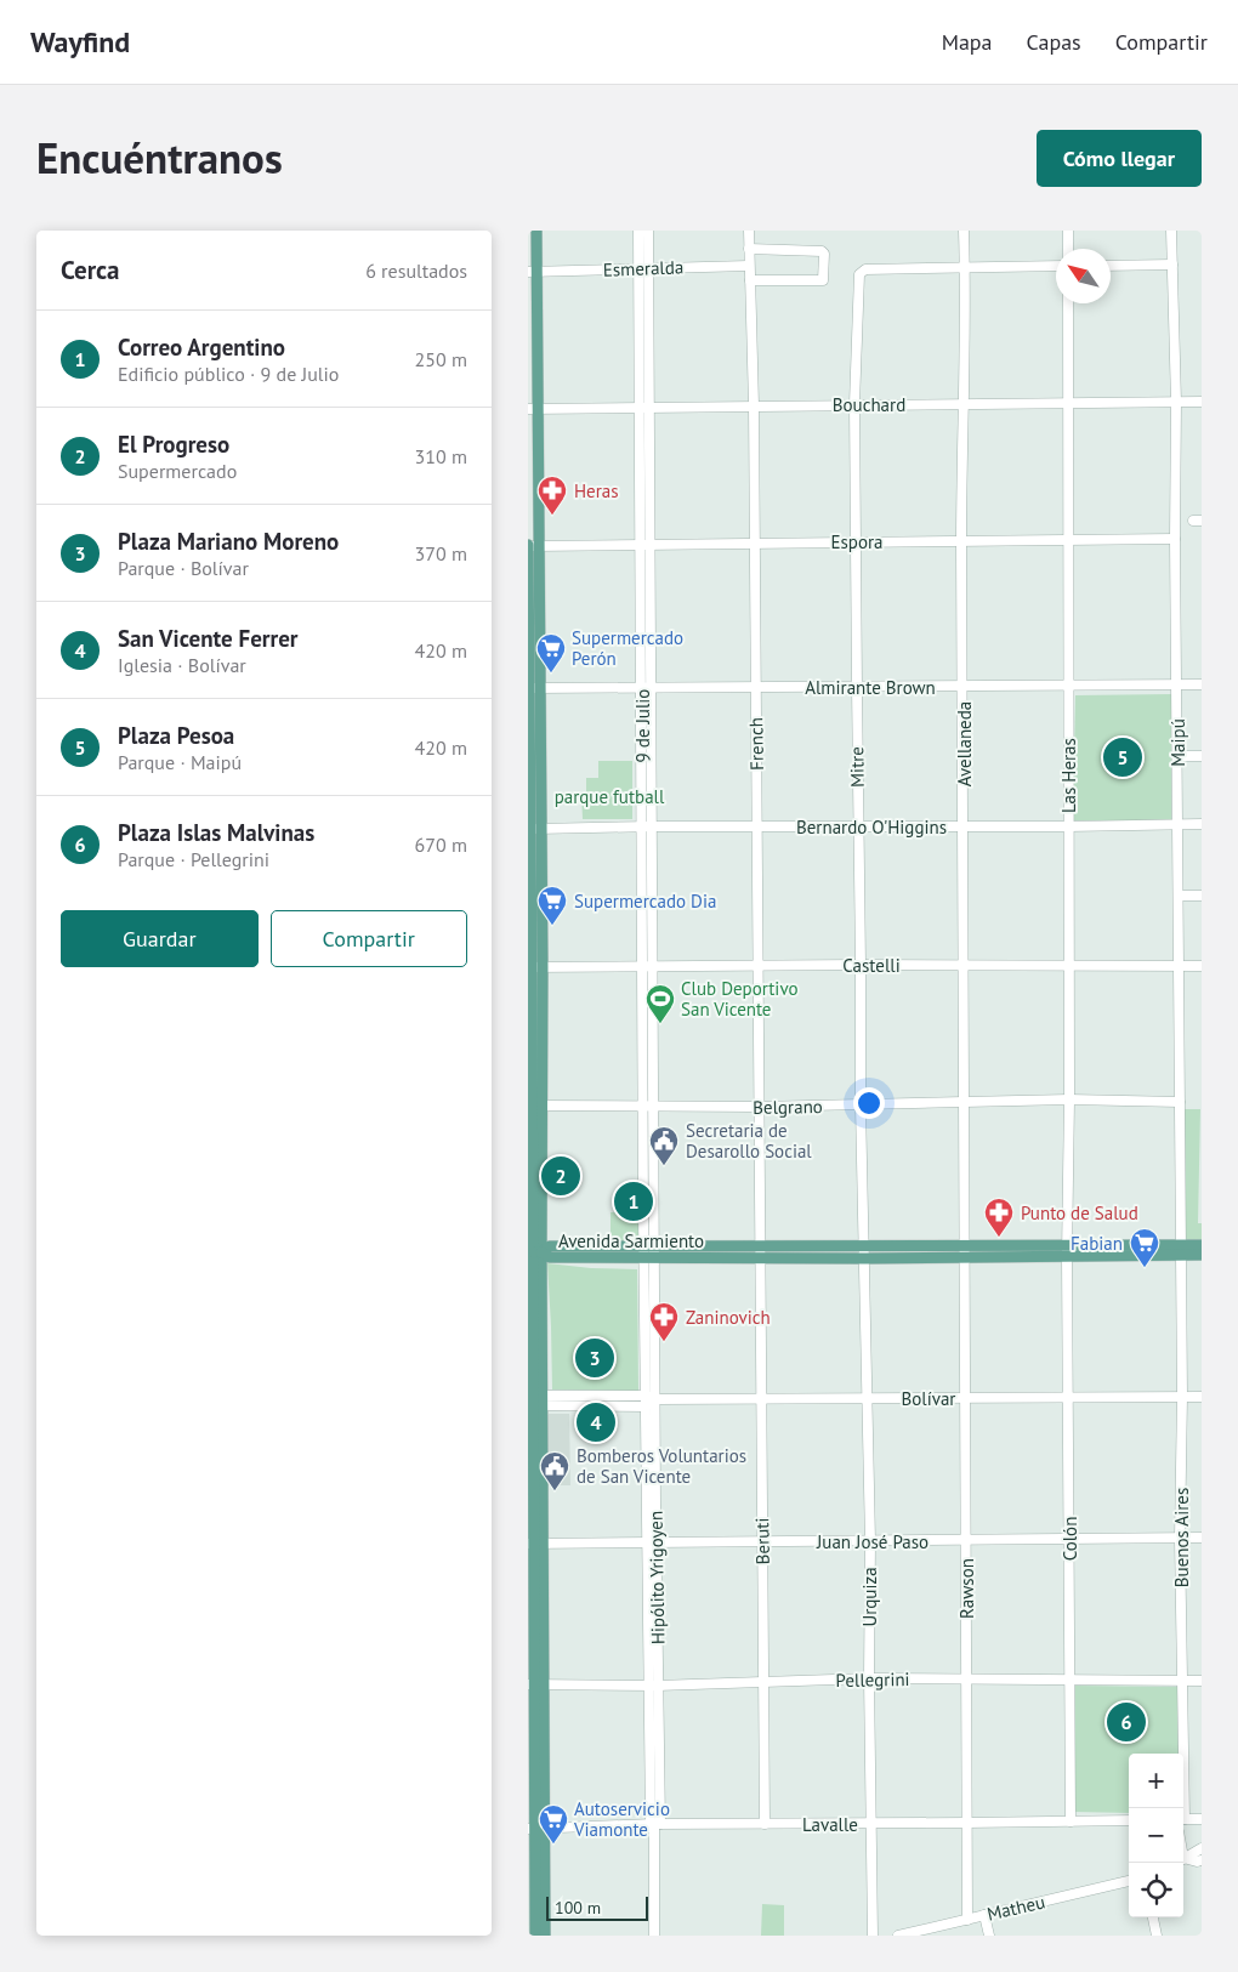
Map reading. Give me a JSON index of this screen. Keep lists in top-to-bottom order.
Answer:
{
  "streets": {
    "main road": ["Avenida Sarmiento"],
    "street": [
      "Esmeralda",
      "Bouchard",
      "Espora",
      "Almirante Brown",
      "9 de Julio",
      "Maipú",
      "French",
      "Avellaneda",
      "Mitre",
      "Las Heras",
      "Bernardo O'Higgins",
      "Castelli",
      "Belgrano",
      "Bolívar",
      "Buenos Aires",
      "Colón",
      "Beruti",
      "Juan José Paso",
      "Hipólito Yrigoyen",
      "Rawson",
      "Urquiza",
      "Pellegrini",
      "Lavalle",
      "Matheu"
    ]
  },
  "crossings": [
    ["Esmeralda", "9 de Julio"],
    ["Esmeralda", "French"],
    ["Bouchard", "9 de Julio"],
    ["Bouchard", "Maipú"],
    ["Bouchard", "French"],
    ["Bouchard", "Avellaneda"],
    ["Bouchard", "Mitre"],
    ["Bouchard", "Las Heras"],
    ["Espora", "9 de Julio"],
    ["Espora", "Maipú"],
    ["Espora", "French"],
    ["Espora", "Avellaneda"],
    ["Espora", "Mitre"],
    ["Espora", "Las Heras"],
    ["Almirante Brown", "9 de Julio"],
    ["Almirante Brown", "Maipú"],
    ["Almirante Brown", "French"],
    ["Almirante Brown", "Avellaneda"],
    ["Almirante Brown", "Mitre"],
    ["Almirante Brown", "Las Heras"],
    ["9 de Julio", "Bernardo O'Higgins"],
    ["9 de Julio", "Castelli"],
    ["9 de Julio", "Belgrano"],
    ["9 de Julio", "Avenida Sarmiento"],
    ["9 de Julio", "Hipólito Yrigoyen"],
    ["Maipú", "Bernardo O'Higgins"],
    ["Maipú", "Castelli"],
    ["Maipú", "Belgrano"],
    ["Maipú", "Avenida Sarmiento"],
    ["Maipú", "Buenos Aires"],
    ["French", "Bernardo O'Higgins"],
    ["French", "Castelli"],
    ["French", "Belgrano"],
    ["French", "Avenida Sarmiento"],
    ["French", "Beruti"],
    ["Avellaneda", "Mitre"],
    ["Avellaneda", "Bernardo O'Higgins"],
    ["Avellaneda", "Castelli"],
    ["Avellaneda", "Belgrano"],
    ["Avellaneda", "Avenida Sarmiento"],
    ["Avellaneda", "Rawson"],
    ["Mitre", "Bernardo O'Higgins"],
    ["Mitre", "Castelli"],
    ["Mitre", "Belgrano"],
    ["Mitre", "Avenida Sarmiento"],
    ["Mitre", "Urquiza"],
    ["Las Heras", "Bernardo O'Higgins"],
    ["Las Heras", "Castelli"],
    ["Las Heras", "Belgrano"],
    ["Las Heras", "Avenida Sarmiento"],
    ["Las Heras", "Colón"],
    ["Avenida Sarmiento", "Buenos Aires"],
    ["Avenida Sarmiento", "Colón"],
    ["Avenida Sarmiento", "Beruti"],
    ["Avenida Sarmiento", "Hipólito Yrigoyen"],
    ["Avenida Sarmiento", "Rawson"],
    ["Avenida Sarmiento", "Urquiza"],
    ["Bolívar", "Buenos Aires"],
    ["Bolívar", "Colón"],
    ["Bolívar", "Beruti"],
    ["Bolívar", "Hipólito Yrigoyen"],
    ["Bolívar", "Rawson"],
    ["Bolívar", "Urquiza"],
    ["Buenos Aires", "Juan José Paso"],
    ["Buenos Aires", "Pellegrini"],
    ["Colón", "Juan José Paso"],
    ["Colón", "Pellegrini"],
    ["Colón", "Lavalle"],
    ["Beruti", "Juan José Paso"],
    ["Beruti", "Pellegrini"],
    ["Beruti", "Lavalle"],
    ["Juan José Paso", "Hipólito Yrigoyen"],
    ["Juan José Paso", "Rawson"],
    ["Juan José Paso", "Urquiza"],
    ["Hipólito Yrigoyen", "Pellegrini"],
    ["Hipólito Yrigoyen", "Lavalle"],
    ["Rawson", "Pellegrini"],
    ["Rawson", "Lavalle"],
    ["Rawson", "Matheu"],
    ["Urquiza", "Pellegrini"],
    ["Urquiza", "Lavalle"]
  ],
  "parks": ["parque futball"],
  "places": {
    "pharmacy": ["Heras", "Punto de Salud", "Zaninovich"],
    "supermarket": [
      "Supermercado Perón",
      "Supermercado Dia",
      "Fabian",
      "Autoservicio Viamonte"
    ],
    "sports": ["Club Deportivo San Vicente"],
    "public building": ["Secretaria de Desarollo Social", "Bomberos Voluntarios de San Vicente"]
  },
  "scale_bar": "100 m",
  "north": "top left",
  "page": {
    "header": "Wayfind",
    "nav": ["Mapa", "Capas", "Compartir"],
    "title": "Encuéntranos",
    "buttons": [
      "Cómo llegar",
      ["Guardar", "Compartir"]
    ],
    "heading": ["Cerca", "6 resultados"],
    "list": [
      {
        "mark": "1",
        "name": "Correo Argentino",
        "note": "Edificio público · 9 de Julio",
        "value": "250 m"
      },
      {
        "mark": "2",
        "name": "El Progreso",
        "note": "Supermercado",
        "value": "310 m"
      },
      {
        "mark": "3",
        "name": "Plaza Mariano Moreno",
        "note": "Parque · Bolívar",
        "value": "370 m"
      },
      {
        "mark": "4",
        "name": "San Vicente Ferrer",
        "note": "Iglesia · Bolívar",
        "value": "420 m"
      },
      {
        "mark": "5",
        "name": "Plaza Pesoa",
        "note": "Parque · Maipú",
        "value": "420 m"
      },
      {
        "mark": "6",
        "name": "Plaza Islas Malvinas",
        "note": "Parque · Pellegrini",
        "value": "670 m"
      }
    ],
    "pins": [
      "5",
      "2",
      "1",
      "3",
      "4",
      "6"
    ],
    "map_buttons": ["+", "−"],
    "scale": "100 m"
  }
}
